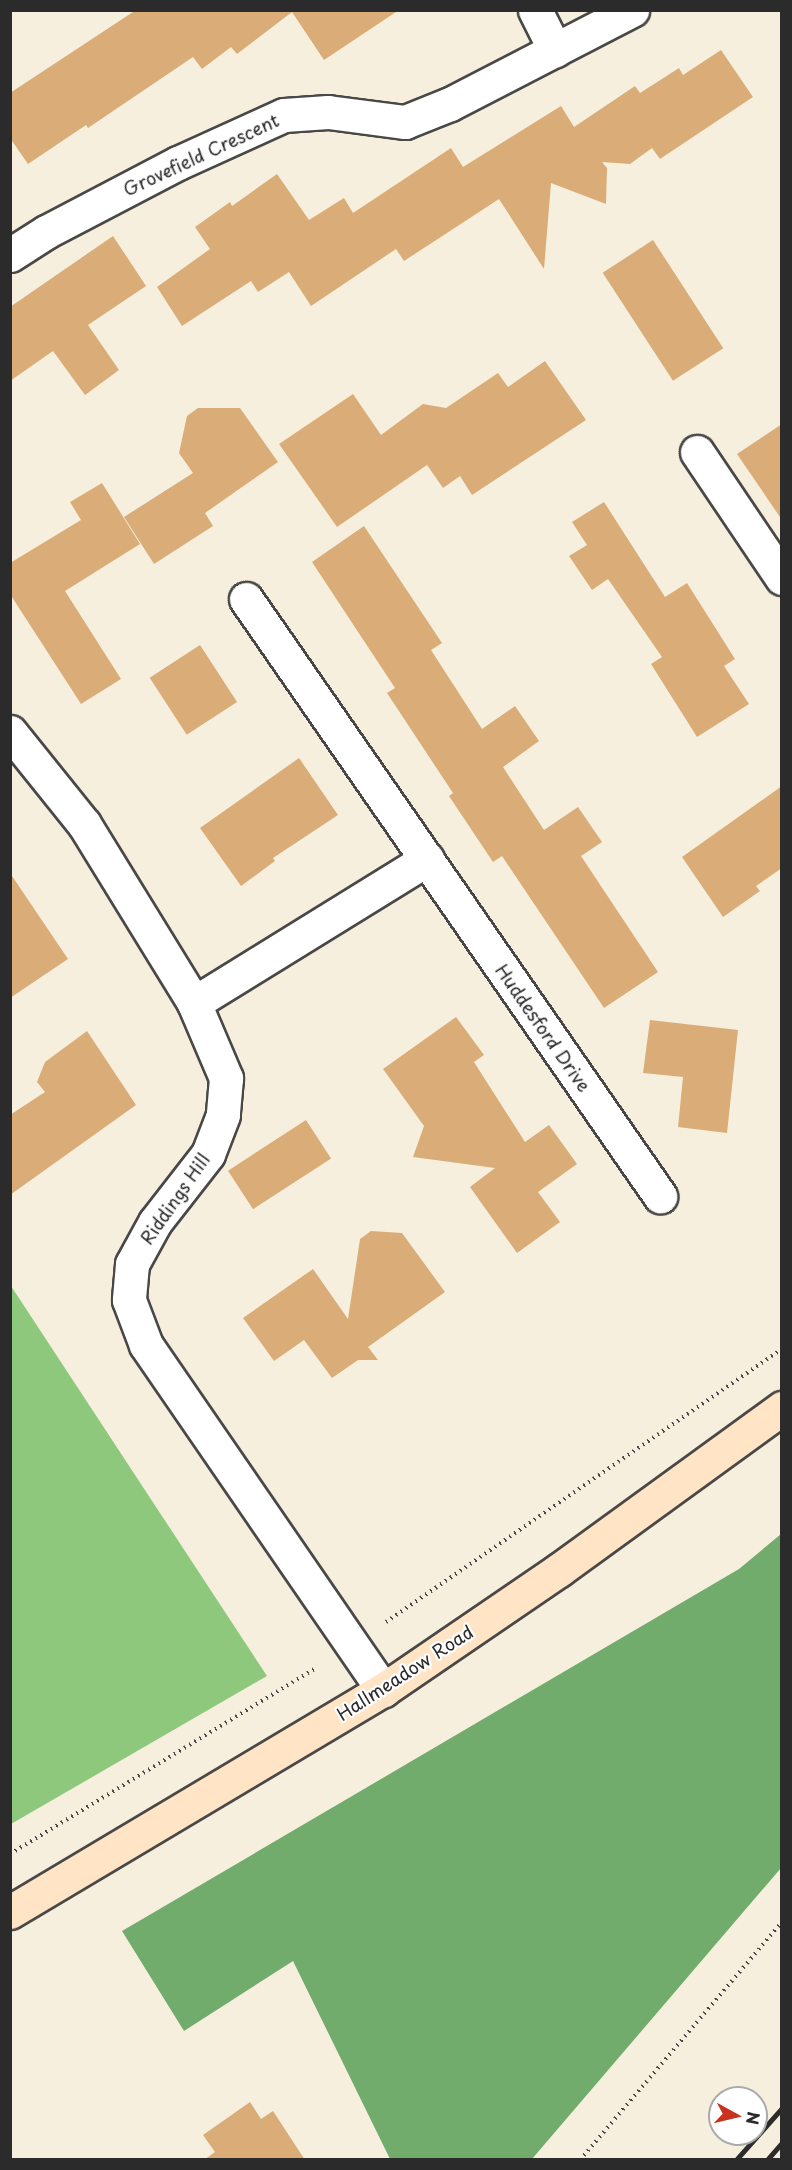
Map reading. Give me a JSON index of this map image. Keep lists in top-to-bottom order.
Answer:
{
  "streets": {
    "street": [
      "Grovefield Crescent",
      "Huddesford Drive",
      "Riddings Hill",
      "Hallmeadow Road"
    ]
  },
  "crossings": [
    ["Riddings Hill", "Hallmeadow Road"]
  ],
  "north": "right"
}
